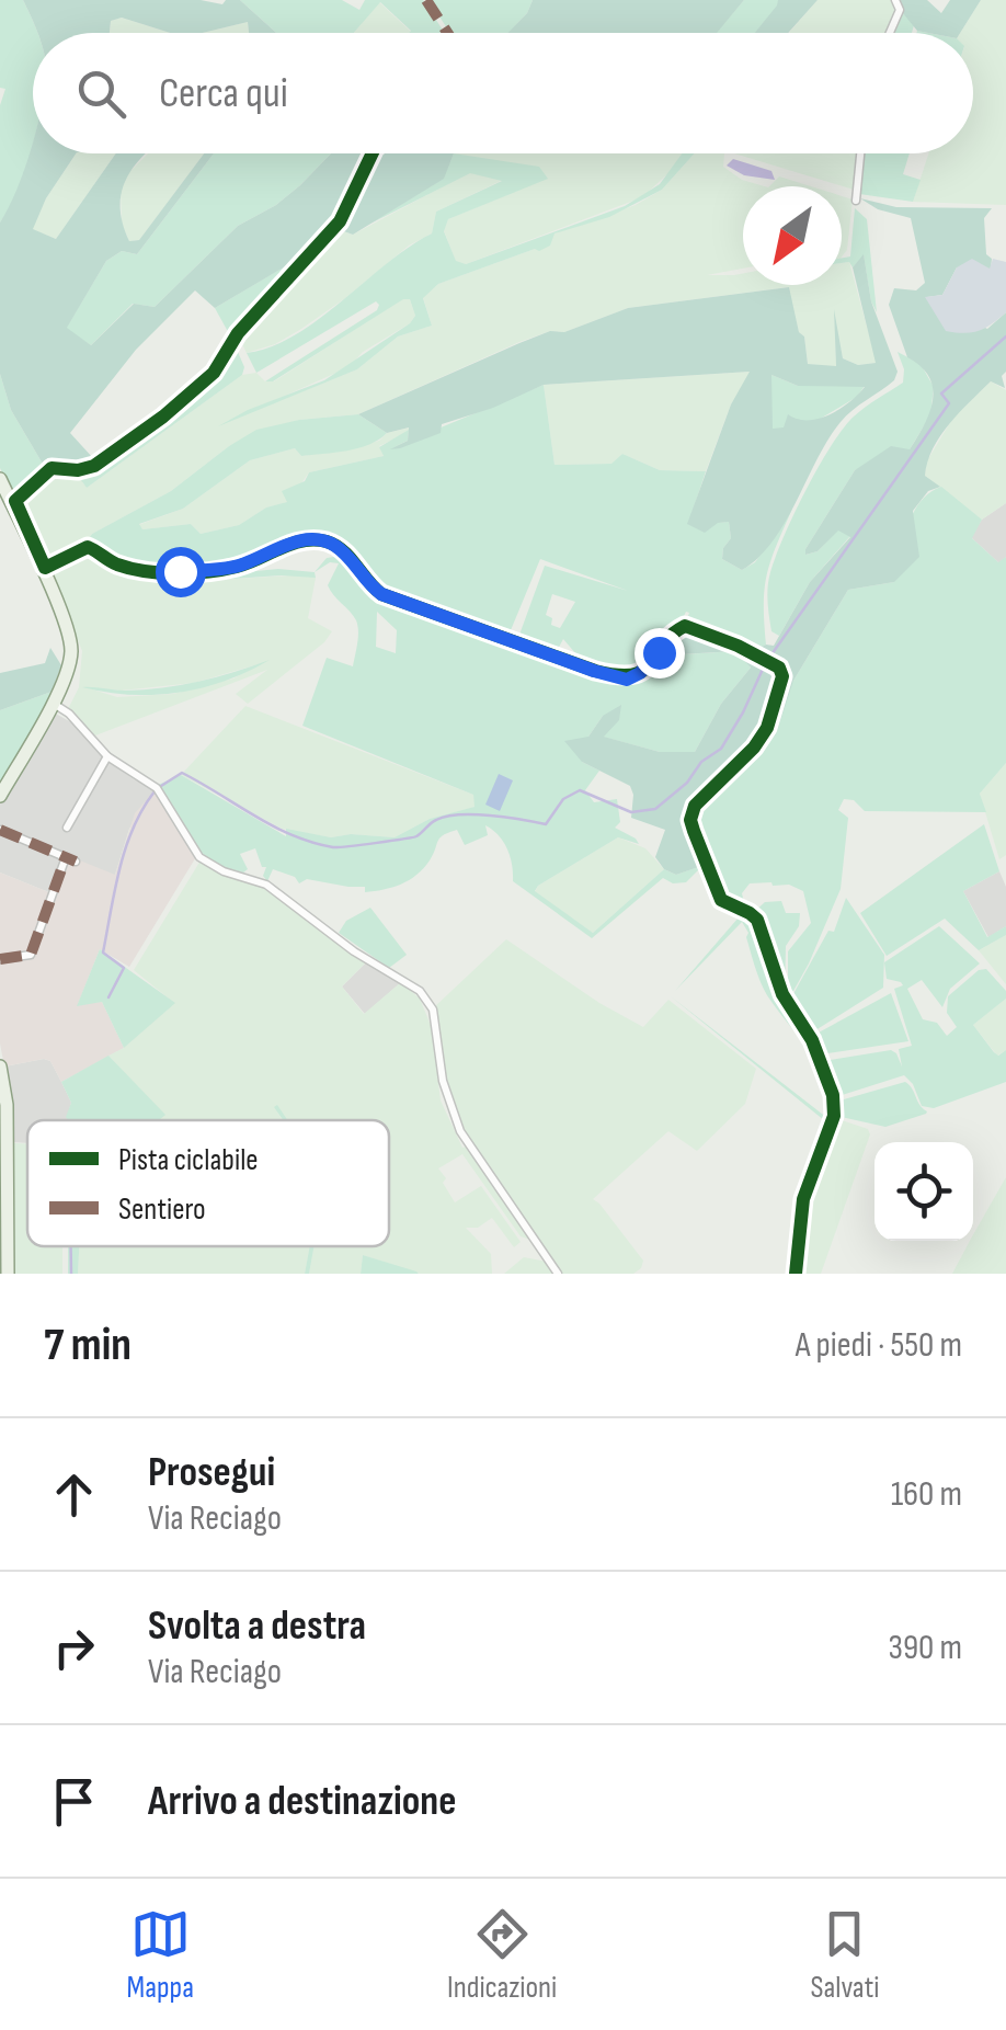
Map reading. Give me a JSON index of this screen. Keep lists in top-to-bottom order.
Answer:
{
  "legend": ["Pista ciclabile", "Sentiero"],
  "north": "bottom left",
  "page": {
    "search": "Cerca qui",
    "heading": ["7 min", "A piedi · 550 m"],
    "list": [
      ["Prosegui", "Via Reciago", "160 m"],
      ["Svolta a destra", "Via Reciago", "390 m"],
      "Arrivo a destinazione"
    ],
    "nav": ["Mappa", "Indicazioni", "Salvati"]
  }
}
